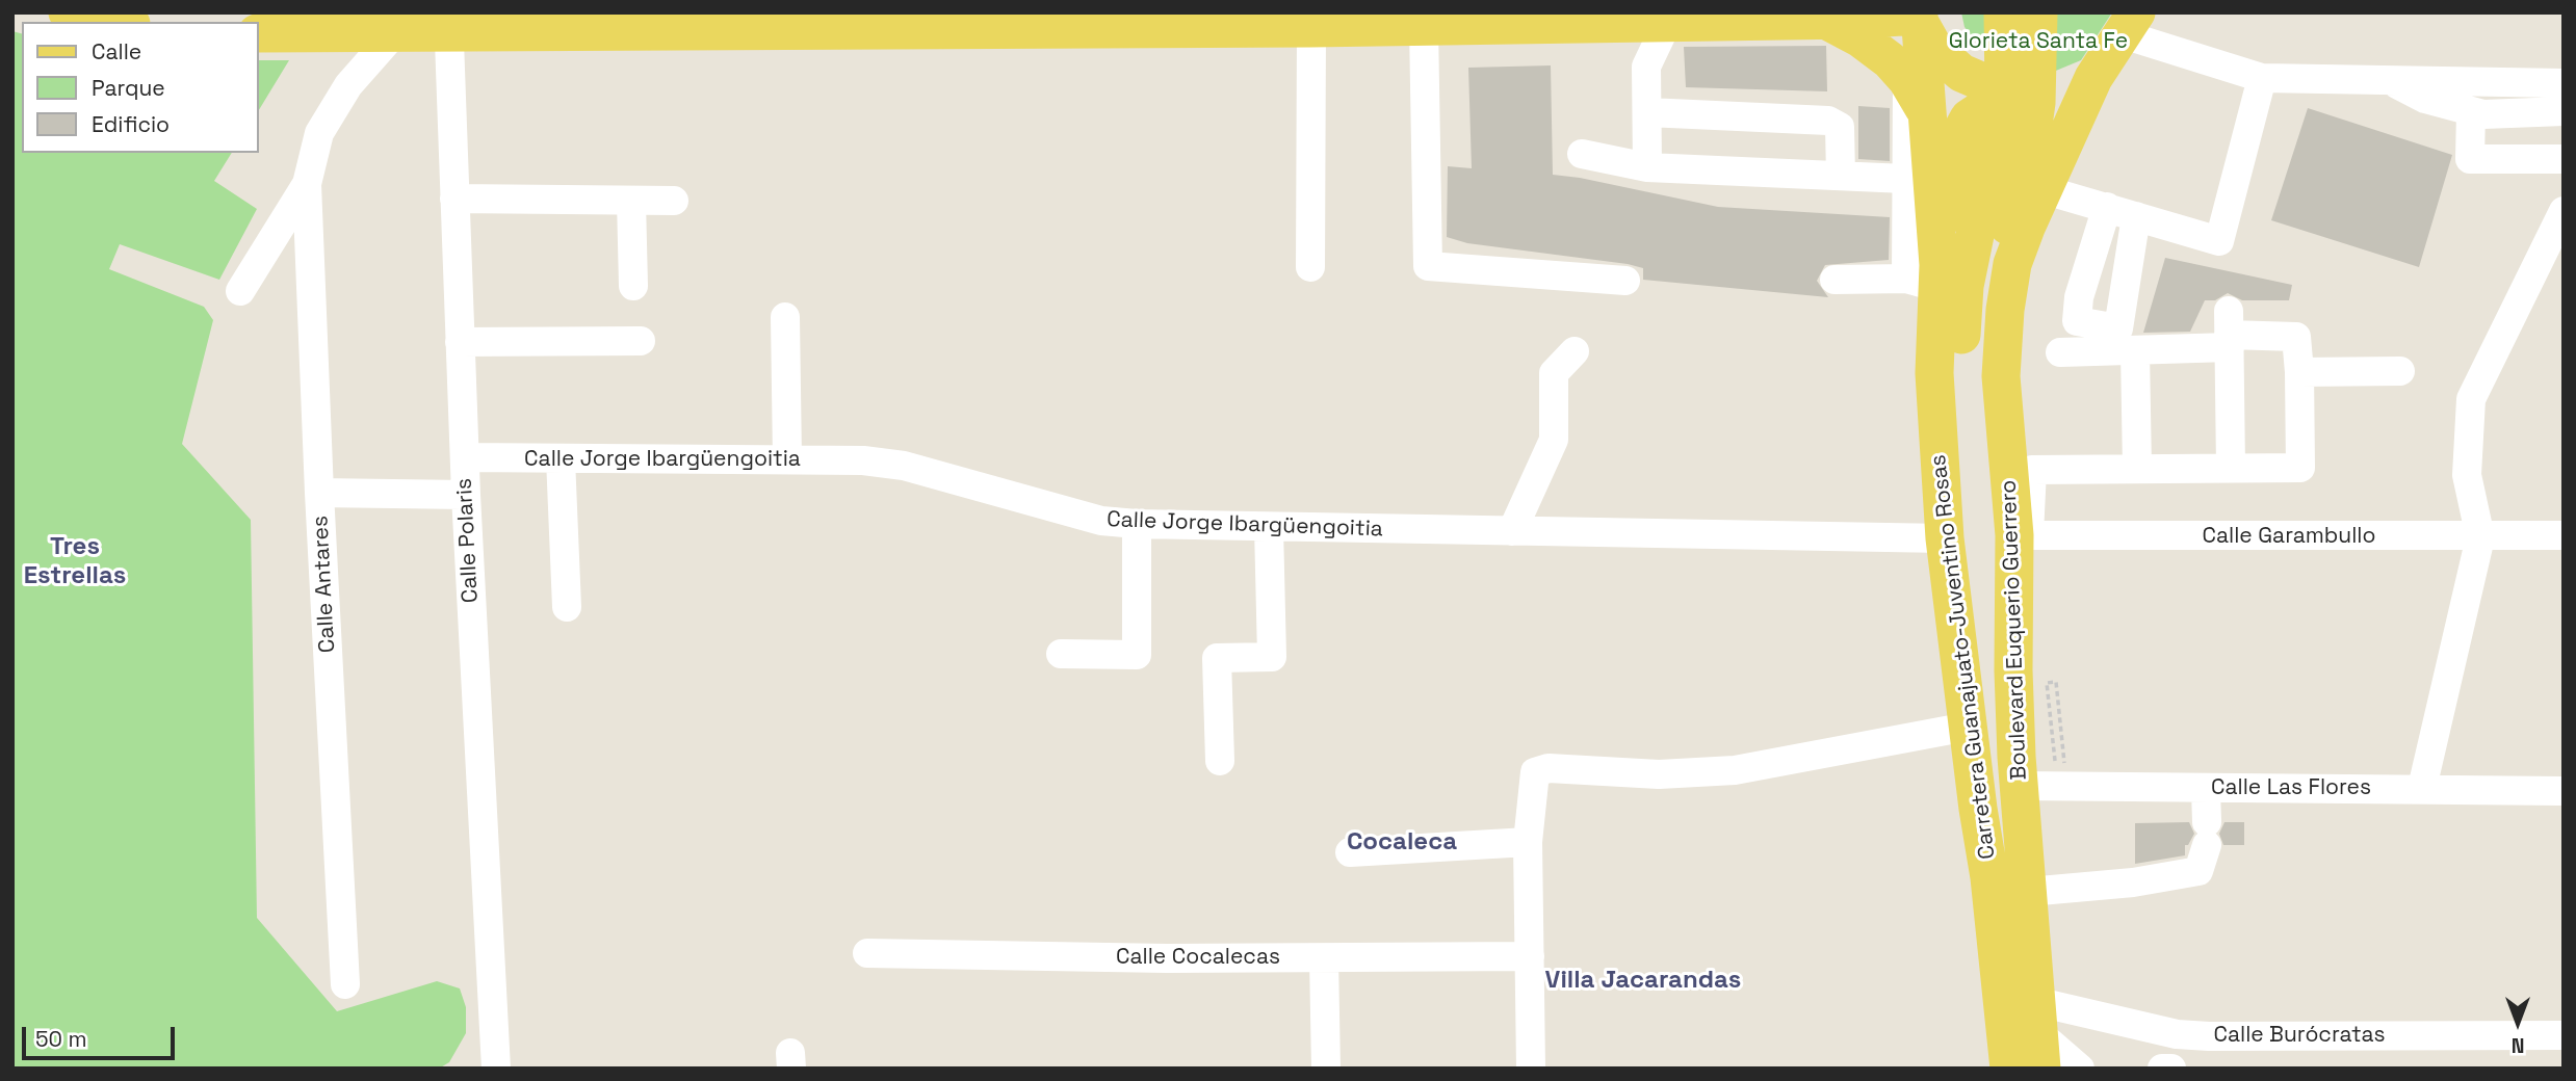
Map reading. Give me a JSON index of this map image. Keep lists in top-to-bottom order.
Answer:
{
  "streets": {
    "main road": ["Boulevard Euquerio Guerrero", "Carretera Guanajuato-Juventino Rosas"],
    "street": [
      "Calle Jorge Ibargüengoitia",
      "Calle Garambullo",
      "Calle Polaris",
      "Calle Antares",
      "Calle Las Flores",
      "Calle Cocalecas",
      "Calle Burócratas"
    ]
  },
  "crossings": [
    ["Calle Jorge Ibargüengoitia", "Calle Polaris"],
    ["Calle Jorge Ibargüengoitia", "Carretera Guanajuato-Juventino Rosas"],
    ["Calle Garambullo", "Boulevard Euquerio Guerrero"],
    ["Boulevard Euquerio Guerrero", "Calle Las Flores"],
    ["Boulevard Euquerio Guerrero", "Calle Burócratas"]
  ],
  "districts": ["Tres Estrellas", "Cocaleca", "Villa Jacarandas"],
  "parks": ["Glorieta Santa Fe"],
  "legend": ["Calle", "Parque", "Edificio"],
  "scale_bar": "50 m",
  "north": "bottom"
}
